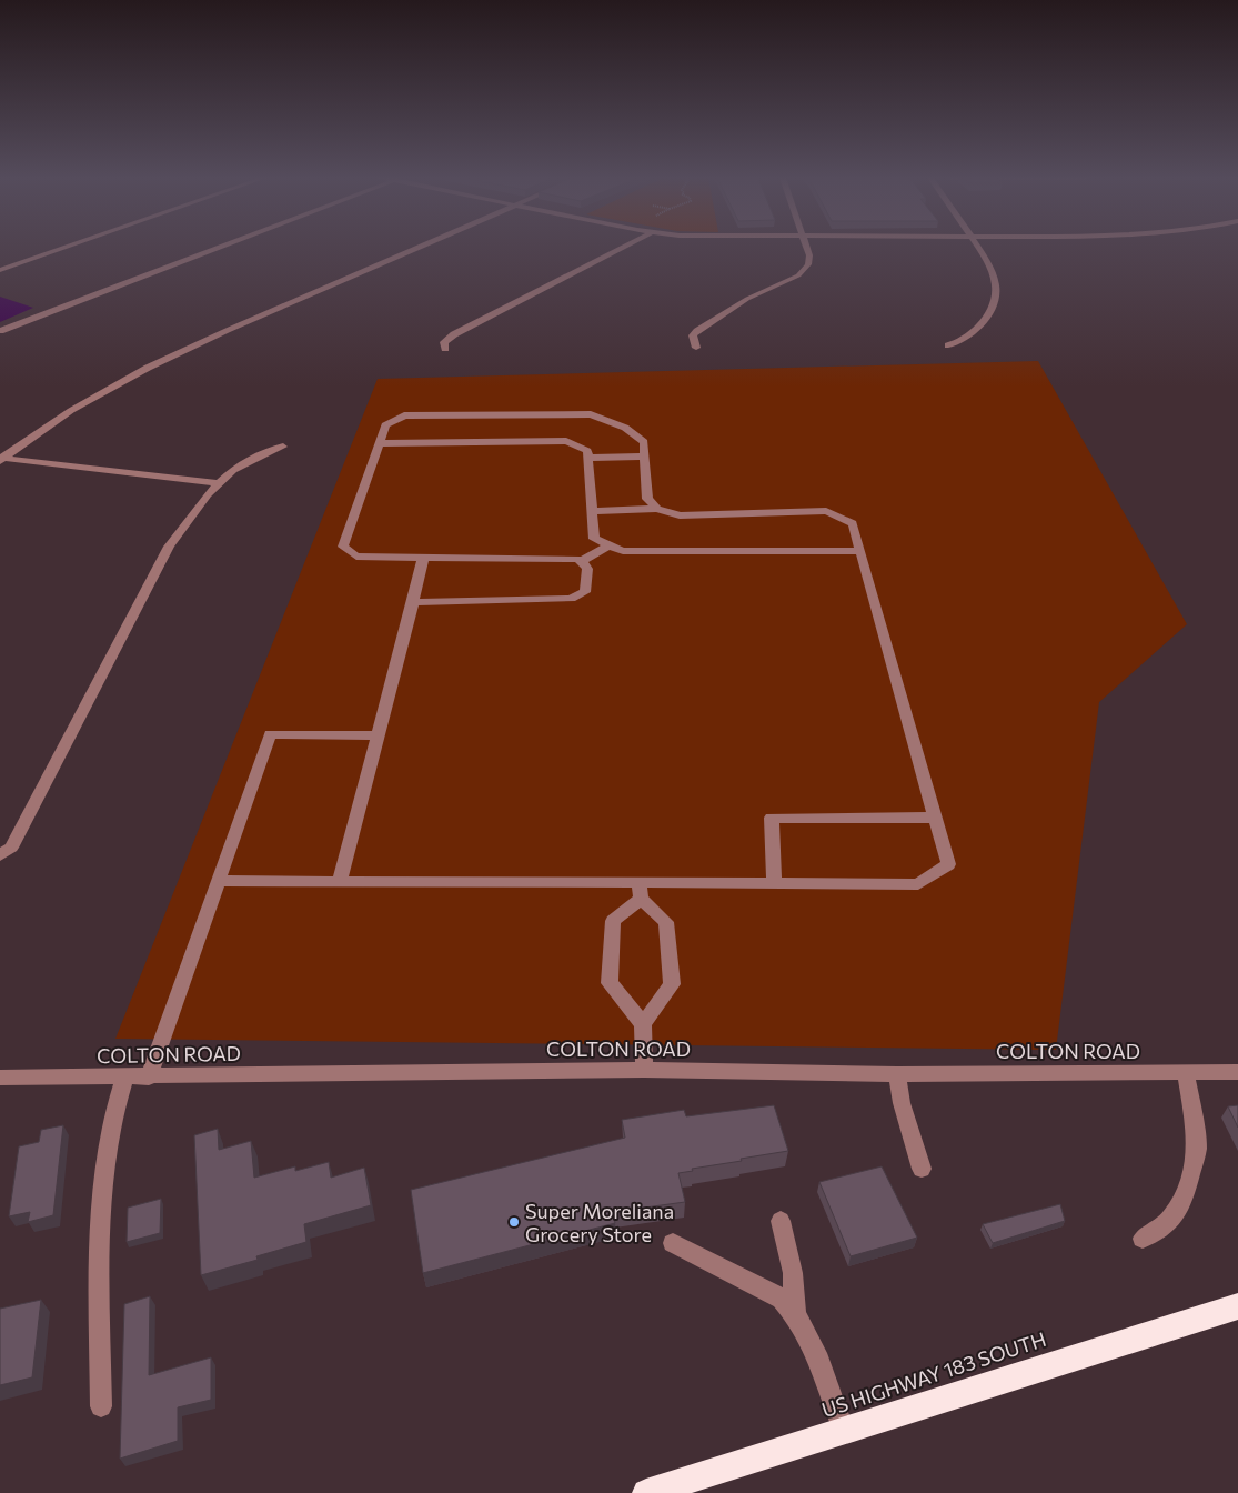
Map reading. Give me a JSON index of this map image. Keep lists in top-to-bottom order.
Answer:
{
  "streets": {
    "highway": ["US HIGHWAY 183 SOUTH"],
    "street": ["COLTON ROAD"]
  },
  "places": ["Super Moreliana Grocery Store"]
}
